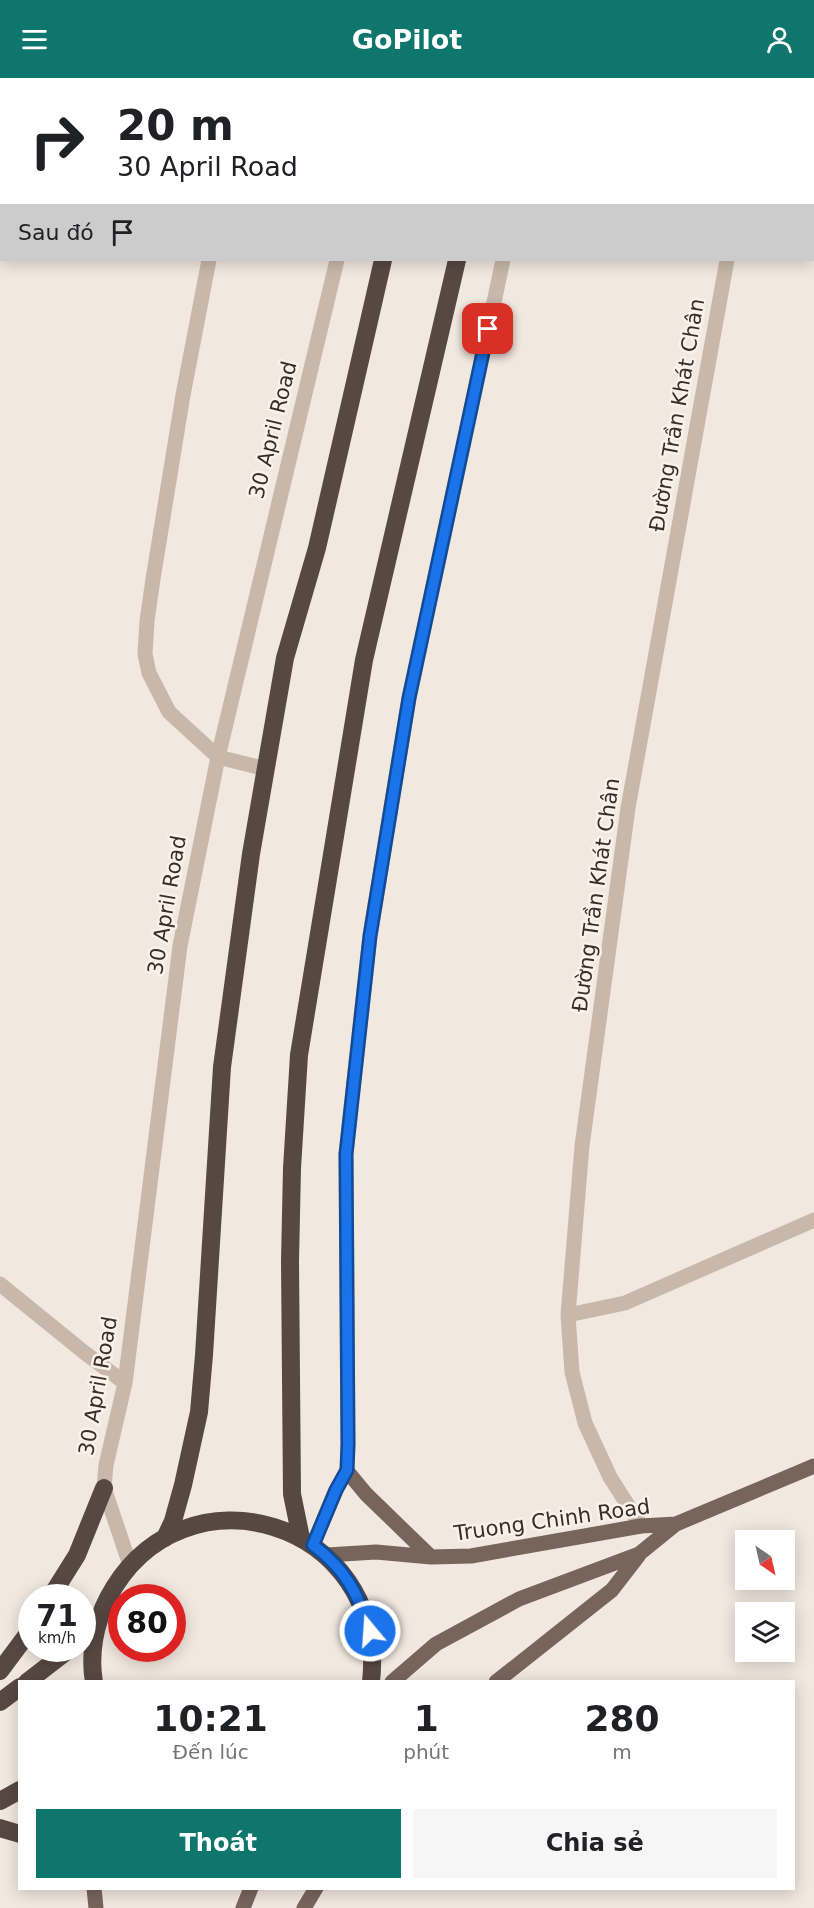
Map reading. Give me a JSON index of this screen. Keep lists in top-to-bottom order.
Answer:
{
  "streets": {
    "main road": ["Truong Chinh Road"],
    "street": ["Đường Trần Khát Chân", "30 April Road"]
  },
  "crossings": [
    ["Đường Trần Khát Chân", "Truong Chinh Road"]
  ],
  "north": "bottom right",
  "page": {
    "header": "GoPilot",
    "turn": ["20 m", "30 April Road"],
    "then": "Sau đó",
    "speed": "71 km/h",
    "limit": "80",
    "eta": [
      "10:21",
      "Đến lúc",
      "1",
      "phút",
      "280",
      "m"
    ],
    "buttons": ["Thoát", "Chia sẻ"]
  }
}
